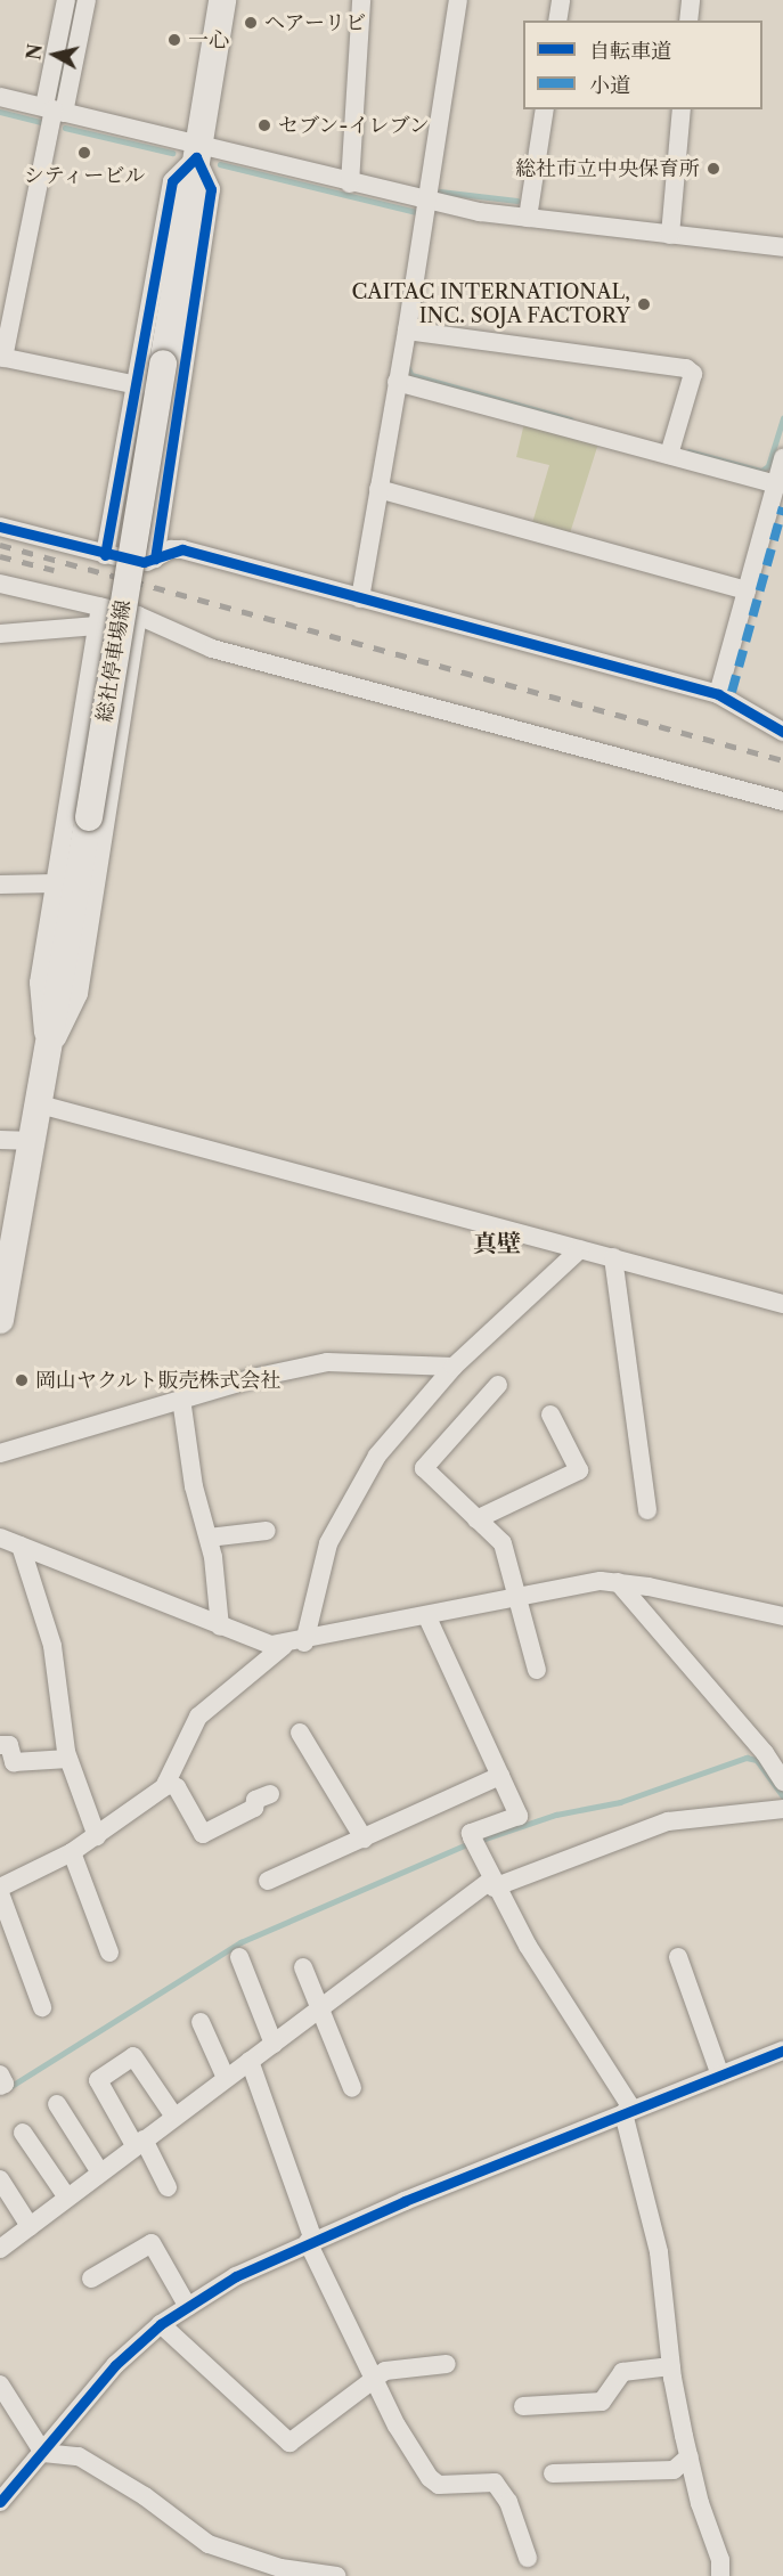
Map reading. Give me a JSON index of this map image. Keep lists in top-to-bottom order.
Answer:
{
  "streets": {
    "main road": ["総社停車場線"]
  },
  "districts": ["真壁"],
  "places": [
    "ヘアーリビ",
    "一心",
    "セブン-イレブン",
    "シティービル",
    "総社市立中央保育所",
    "CAITAC INTERNATIONAL, INC. SOJA FACTORY",
    "岡山ヤクルト販売株式会社"
  ],
  "legend": ["自転車道", "小道"],
  "north": "left"
}
